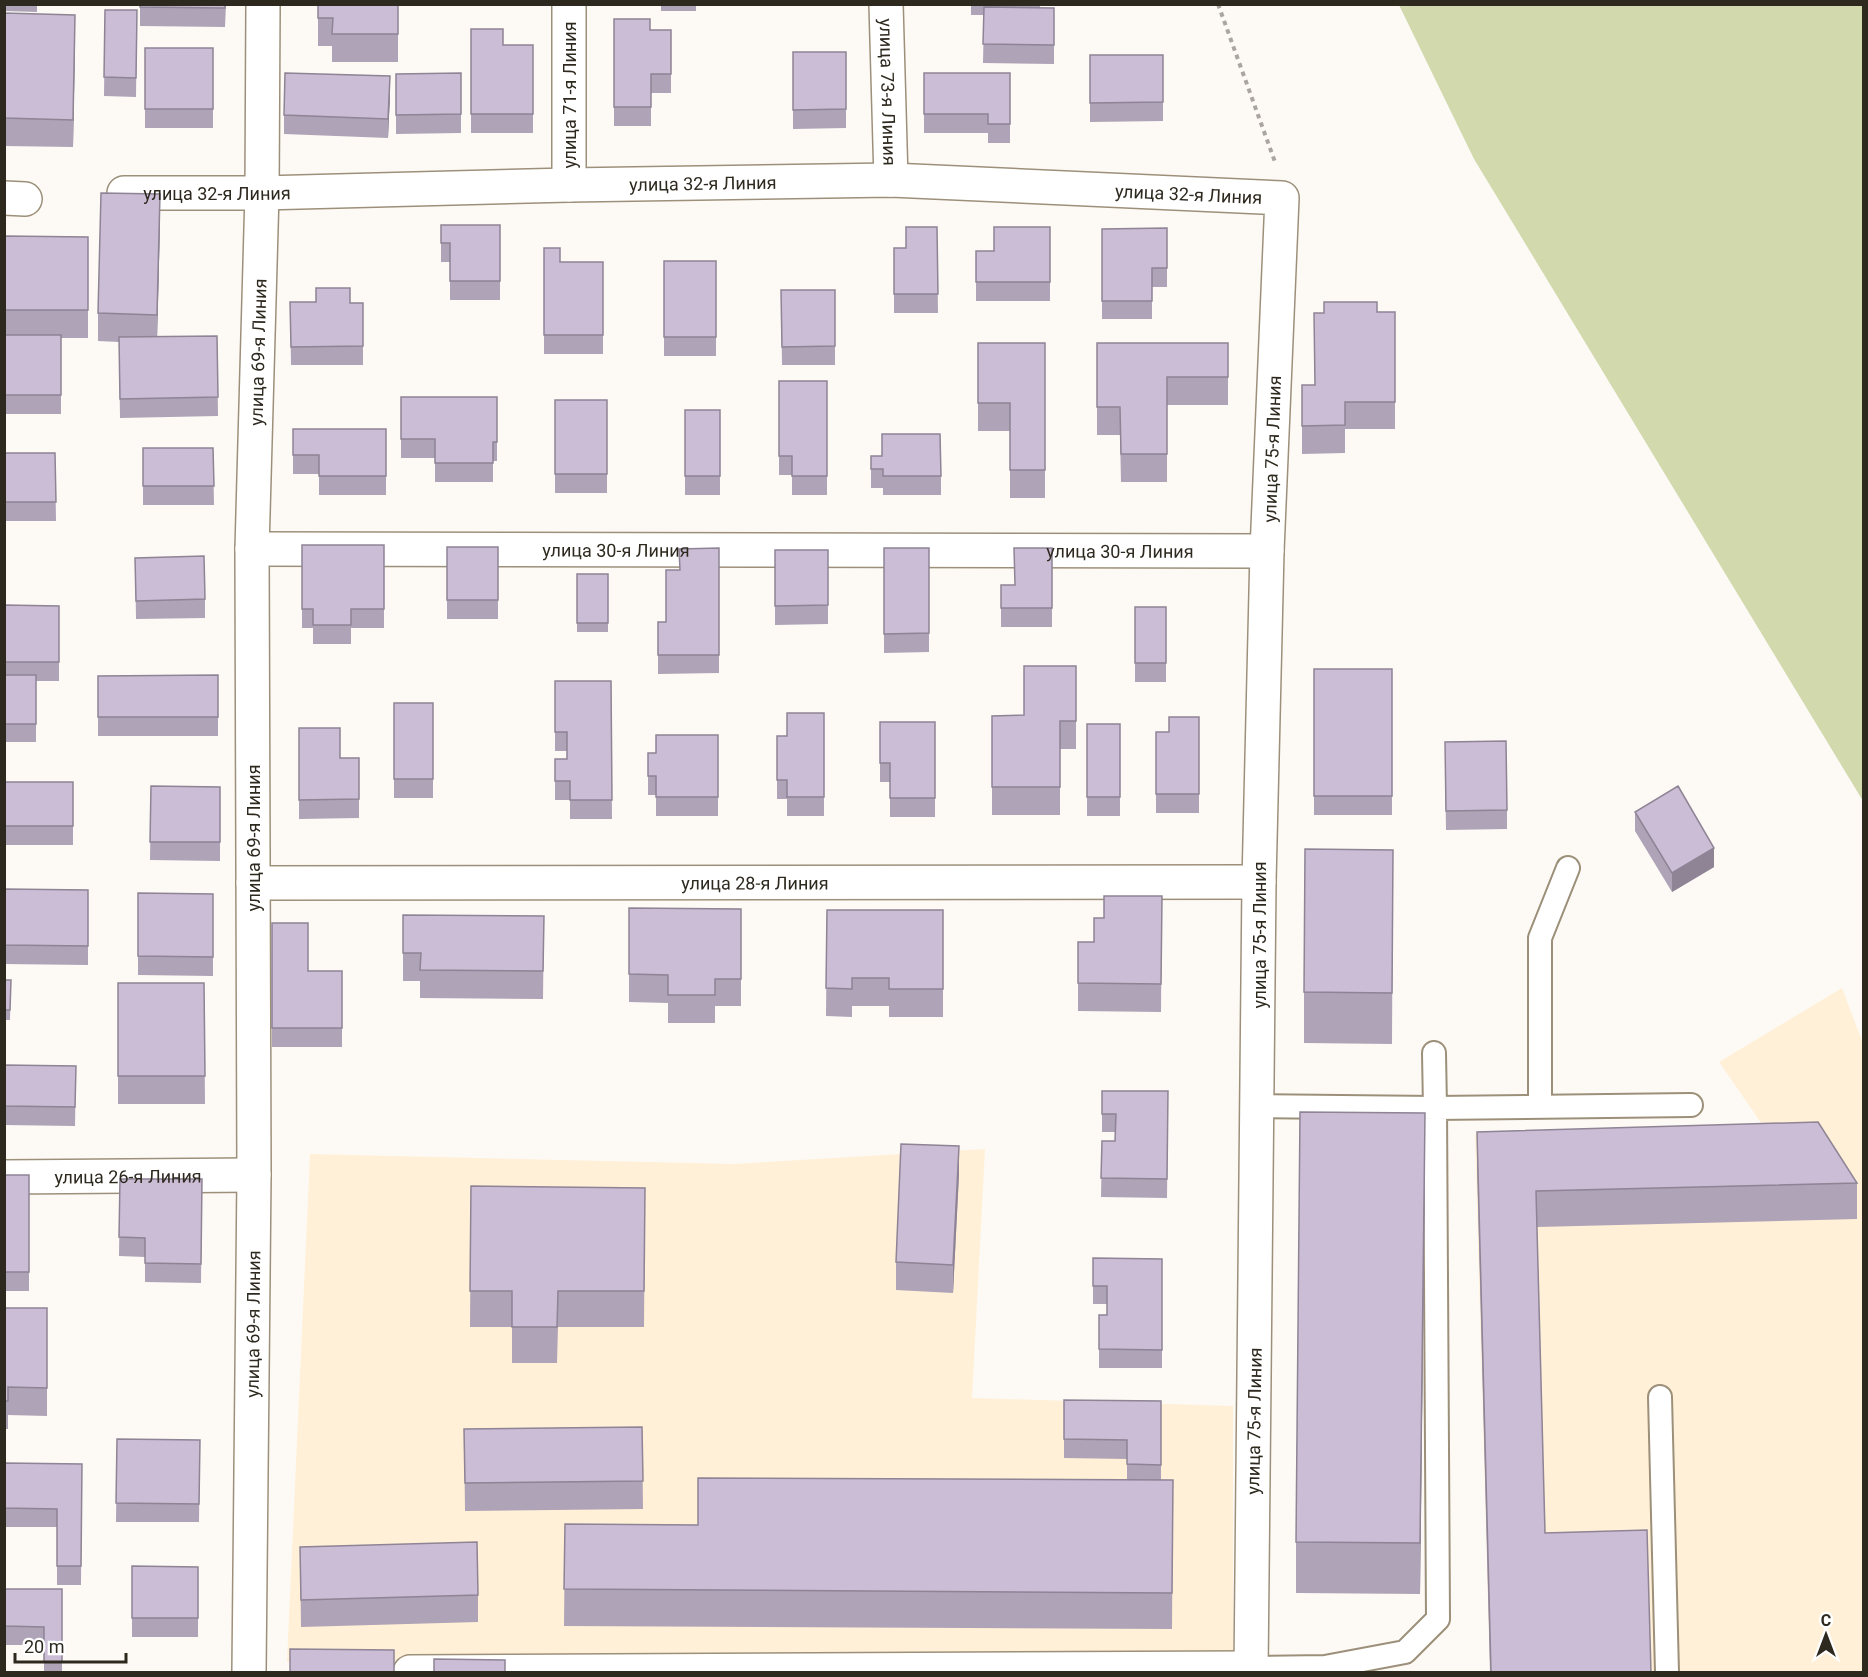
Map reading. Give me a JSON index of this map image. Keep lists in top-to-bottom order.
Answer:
{
  "streets": {
    "street": [
      "улица 73-я Линия",
      "улица 71-я Линия",
      "улица 32-я Линия",
      "улица 69-я Линия",
      "улица 75-я Линия",
      "улица 30-я Линия",
      "улица 28-я Линия",
      "улица 26-я Линия"
    ]
  },
  "crossings": [
    ["улица 73-я Линия", "улица 32-я Линия"],
    ["улица 71-я Линия", "улица 32-я Линия"],
    ["улица 32-я Линия", "улица 69-я Линия"],
    ["улица 32-я Линия", "улица 75-я Линия"],
    ["улица 69-я Линия", "улица 30-я Линия"],
    ["улица 69-я Линия", "улица 28-я Линия"],
    ["улица 69-я Линия", "улица 26-я Линия"],
    ["улица 75-я Линия", "улица 30-я Линия"],
    ["улица 75-я Линия", "улица 28-я Линия"]
  ],
  "scale_bar": "20 m",
  "north": "top"
}
